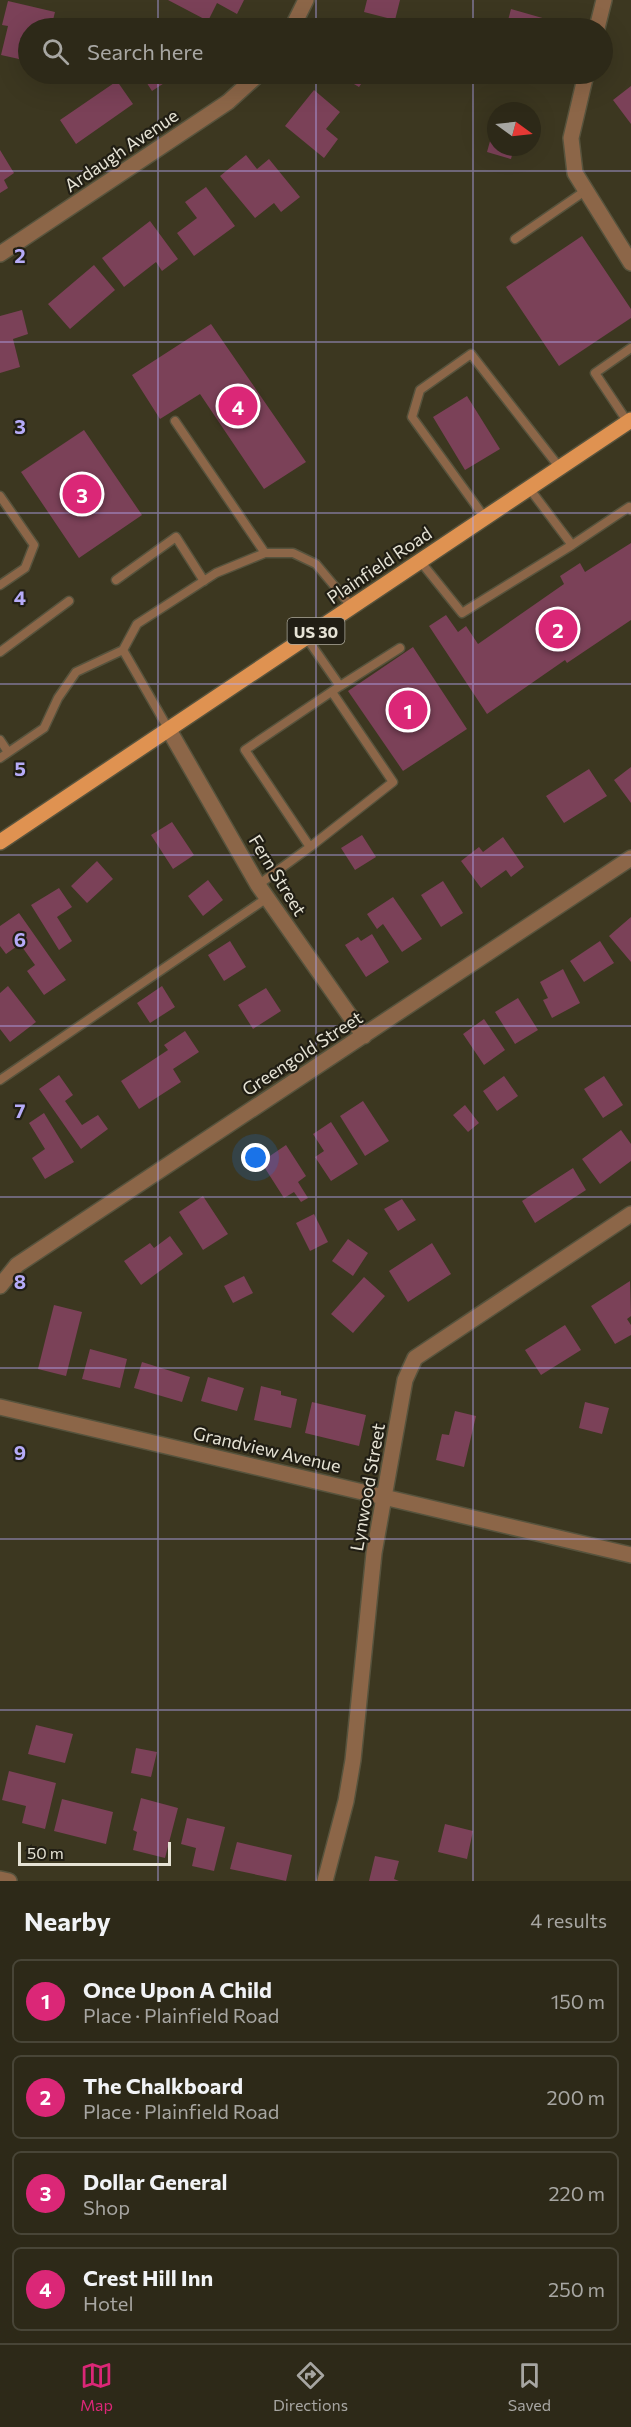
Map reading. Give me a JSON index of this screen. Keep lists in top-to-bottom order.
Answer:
{
  "streets": {
    "main road": ["Plainfield Road", "US 30"],
    "street": [
      "Ardaugh Avenue",
      "Fern Street",
      "Greengold Street",
      "Grandview Avenue",
      "Lynwood Street"
    ]
  },
  "crossings": [
    ["Plainfield Road", "Fern Street"],
    ["Fern Street", "Greengold Street"],
    ["Grandview Avenue", "Lynwood Street"]
  ],
  "scale_bar": "50 m",
  "north": "right",
  "page": {
    "search": "Search here",
    "pins": [
      "4",
      "3",
      "2",
      "1"
    ],
    "scale": "50 m",
    "heading": ["Nearby", "4 results"],
    "list": [
      {
        "mark": "1",
        "name": "Once Upon A Child",
        "note": "Place · Plainfield Road",
        "value": "150 m"
      },
      {
        "mark": "2",
        "name": "The Chalkboard",
        "note": "Place · Plainfield Road",
        "value": "200 m"
      },
      {
        "mark": "3",
        "name": "Dollar General",
        "note": "Shop",
        "value": "220 m"
      },
      {
        "mark": "4",
        "name": "Crest Hill Inn",
        "note": "Hotel",
        "value": "250 m"
      }
    ],
    "nav": ["Map", "Directions", "Saved"]
  },
  "grid": {
    "rows": [
      "2",
      "3",
      "4",
      "5",
      "6",
      "7",
      "8",
      "9"
    ]
  }
}
